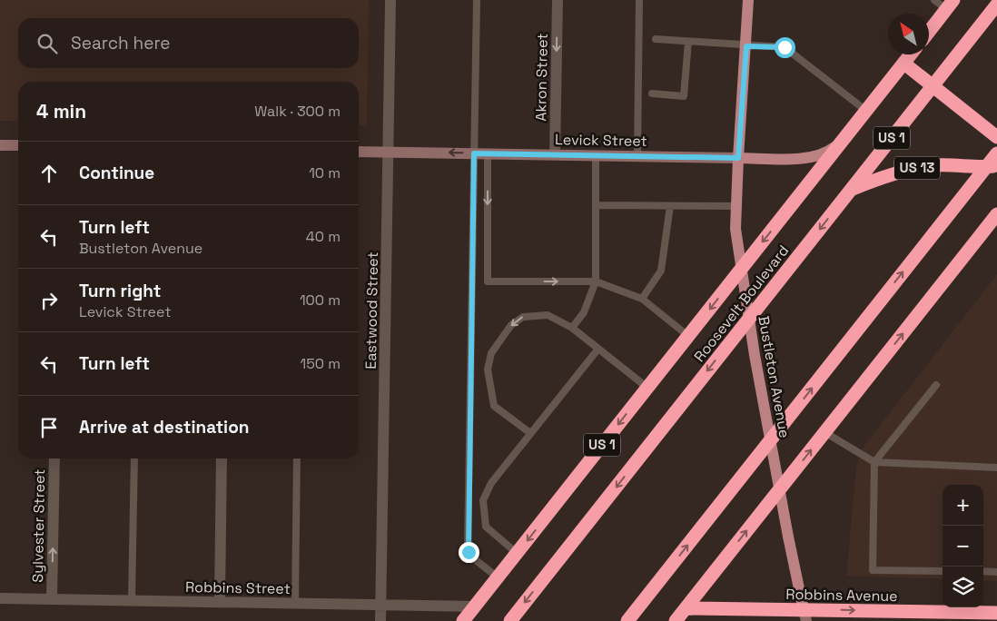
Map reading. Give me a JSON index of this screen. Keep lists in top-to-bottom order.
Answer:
{
  "streets": {
    "highway": [
      "US 1",
      "US 13",
      "Roosevelt Boulevard",
      "Robbins Avenue"
    ],
    "main road": ["Levick Street", "Bustleton Avenue"],
    "street": [
      "Akron Street",
      "Eastwood Street",
      "Sylvester Street",
      "Robbins Street"
    ]
  },
  "crossings": [
    ["Akron Street", "Levick Street"],
    ["Levick Street", "Roosevelt Boulevard"],
    ["Levick Street", "Eastwood Street"],
    ["Levick Street", "Bustleton Avenue"],
    ["US 13", "Roosevelt Boulevard"],
    ["Roosevelt Boulevard", "Bustleton Avenue"],
    ["Roosevelt Boulevard", "Robbins Street"],
    ["Eastwood Street", "Robbins Street"],
    ["Bustleton Avenue", "Robbins Avenue"],
    ["Sylvester Street", "Robbins Street"]
  ],
  "one_way": ["Akron Street", "Sylvester Street", "Robbins Avenue"],
  "north": "top left",
  "page": {
    "search": "Search here",
    "heading": ["4 min", "Walk · 300 m"],
    "list": [
      ["Continue", "10 m"],
      ["Turn left", "Bustleton Avenue", "40 m"],
      ["Turn right", "Levick Street", "100 m"],
      ["Turn left", "150 m"],
      "Arrive at destination"
    ],
    "map_buttons": ["+", "−"]
  }
}
